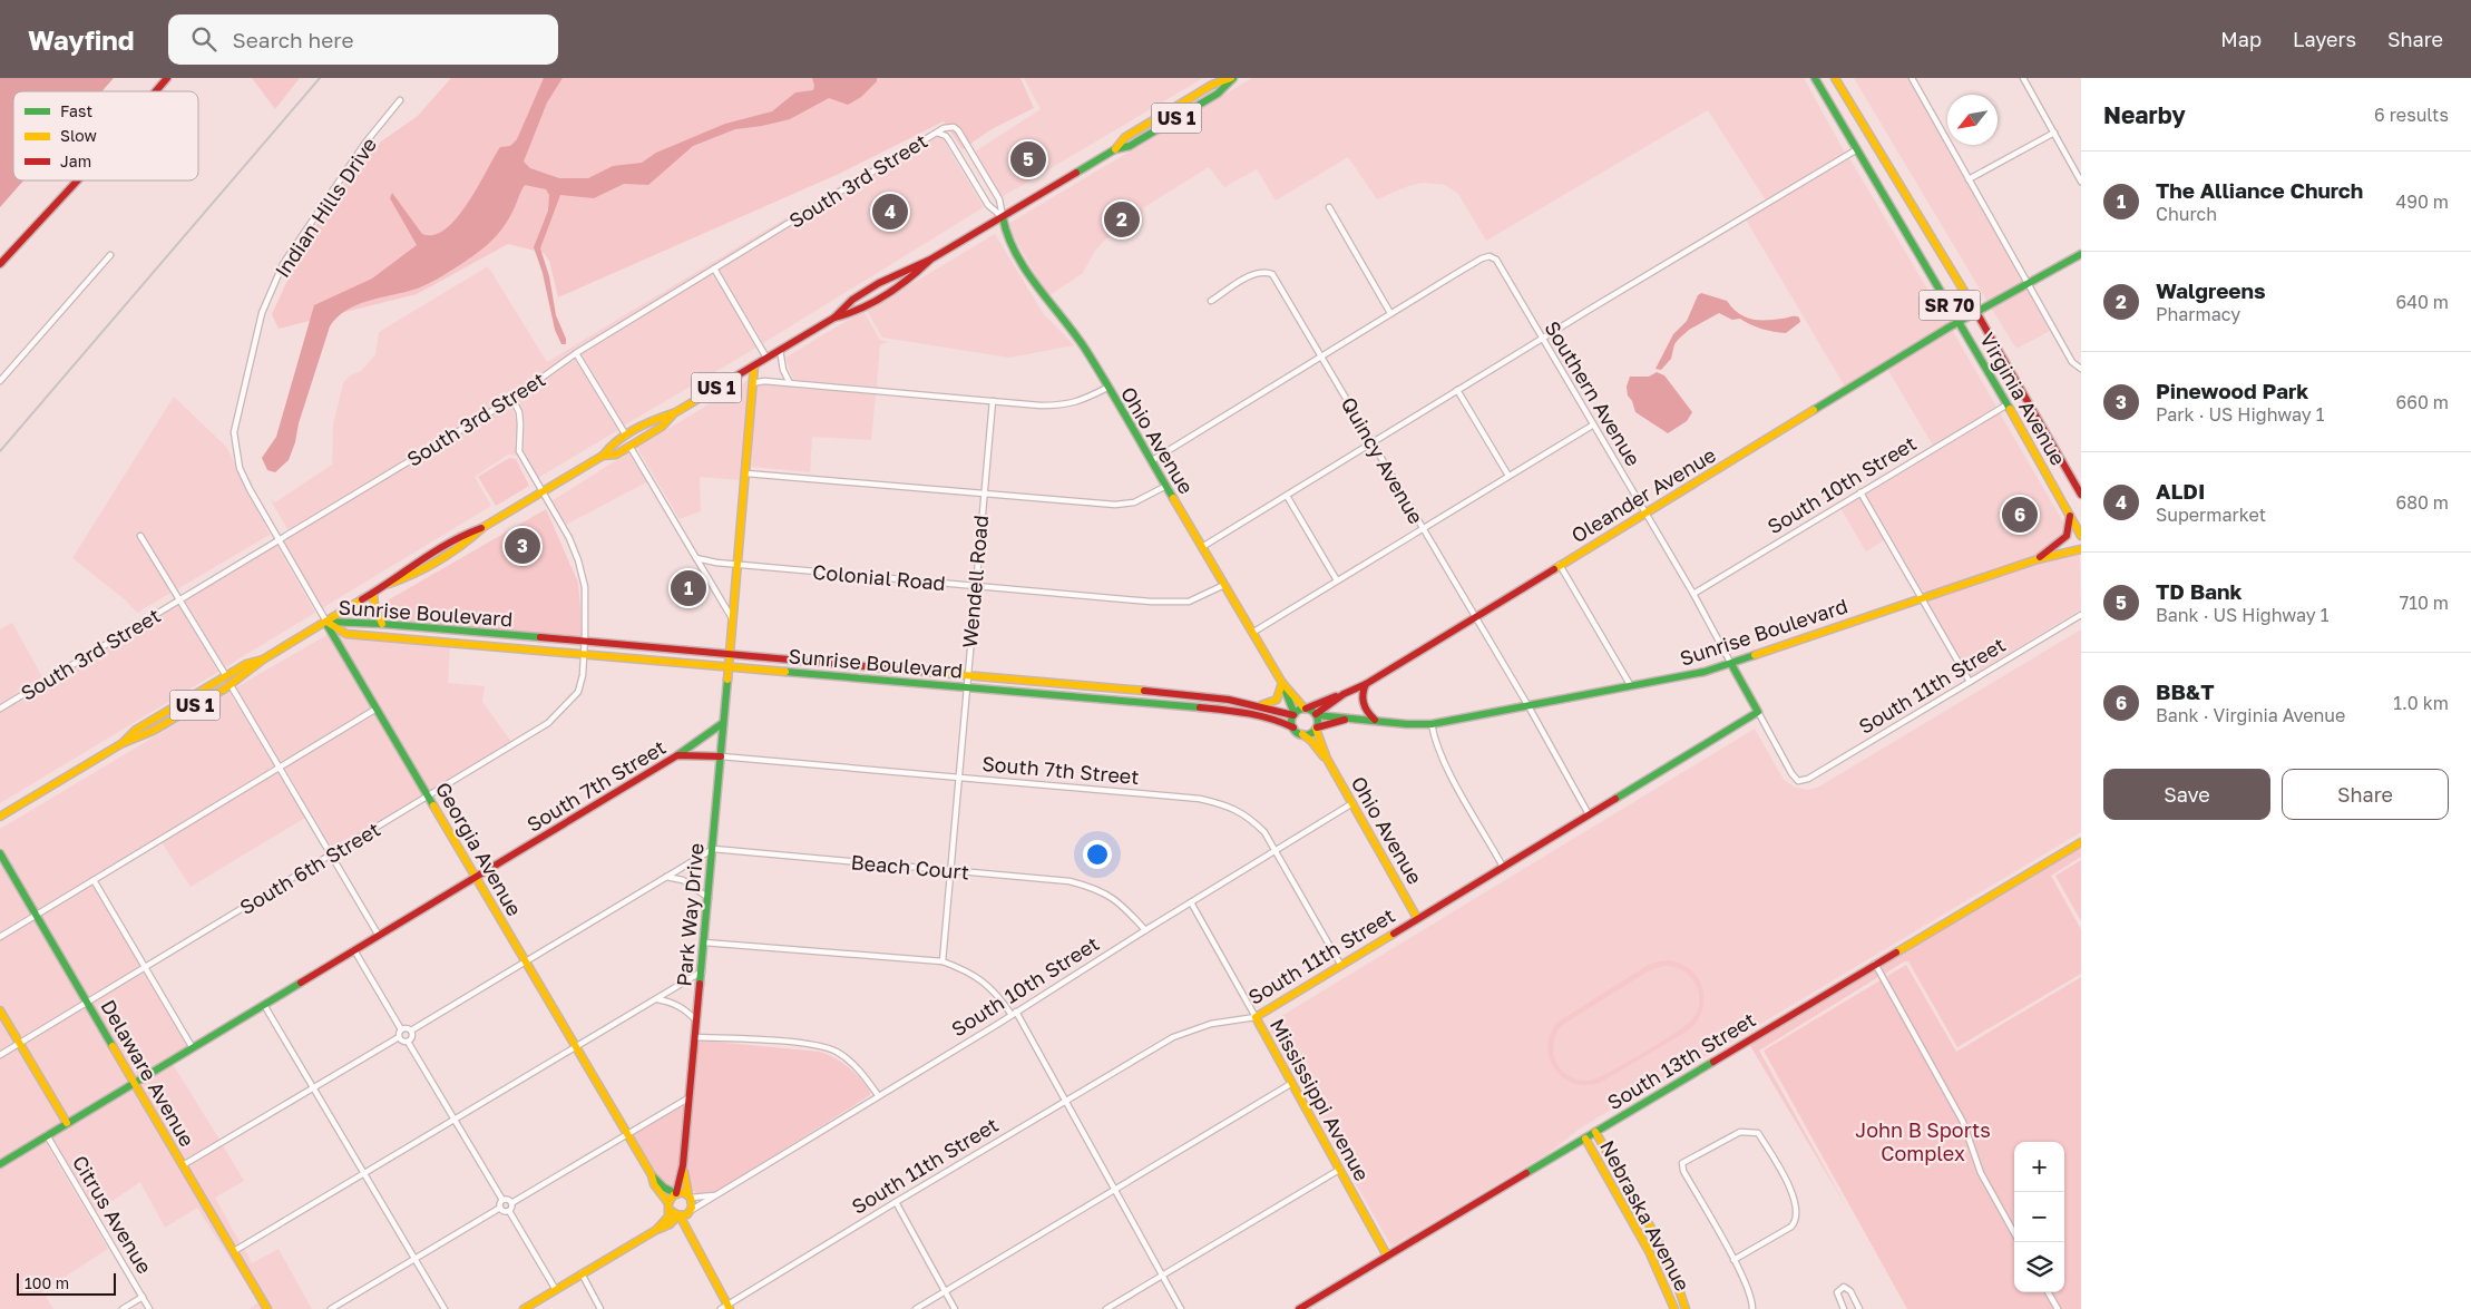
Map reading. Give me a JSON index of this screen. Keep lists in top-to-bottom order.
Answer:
{
  "streets": {
    "street": [
      "US 1",
      "South 3rd Street",
      "Indian Hills Drive",
      "SR 70",
      "Southern Avenue",
      "Virginia Avenue",
      "Ohio Avenue",
      "Quincy Avenue",
      "South 10th Street",
      "Oleander Avenue",
      "Colonial Road",
      "Wendell Road",
      "Sunrise Boulevard",
      "South 11th Street",
      "South 7th Street",
      "Georgia Avenue",
      "Beach Court",
      "South 6th Street",
      "Park Way Drive",
      "South 13th Street",
      "Delaware Avenue",
      "Mississippi Avenue",
      "Citrus Avenue",
      "Nebraska Avenue"
    ]
  },
  "crossings": [
    ["US 1", "Ohio Avenue"],
    ["US 1", "Sunrise Boulevard"],
    ["US 1", "Georgia Avenue"],
    ["US 1", "South 6th Street"],
    ["US 1", "Park Way Drive"],
    ["South 3rd Street", "Indian Hills Drive"],
    ["South 3rd Street", "Ohio Avenue"],
    ["South 3rd Street", "Georgia Avenue"],
    ["South 3rd Street", "South 6th Street"],
    ["Indian Hills Drive", "Georgia Avenue"],
    ["Southern Avenue", "South 10th Street"],
    ["Southern Avenue", "Oleander Avenue"],
    ["Southern Avenue", "Sunrise Boulevard"],
    ["Southern Avenue", "South 11th Street"],
    ["Virginia Avenue", "South 10th Street"],
    ["Virginia Avenue", "Oleander Avenue"],
    ["Ohio Avenue", "South 10th Street"],
    ["Ohio Avenue", "Oleander Avenue"],
    ["Ohio Avenue", "Colonial Road"],
    ["Ohio Avenue", "Sunrise Boulevard"],
    ["Ohio Avenue", "South 11th Street"],
    ["Quincy Avenue", "Oleander Avenue"],
    ["Quincy Avenue", "Sunrise Boulevard"],
    ["Quincy Avenue", "South 11th Street"],
    ["South 10th Street", "South 7th Street"],
    ["South 10th Street", "Georgia Avenue"],
    ["South 10th Street", "Beach Court"],
    ["South 10th Street", "Park Way Drive"],
    ["South 10th Street", "Mississippi Avenue"],
    ["Oleander Avenue", "Sunrise Boulevard"],
    ["Colonial Road", "Wendell Road"],
    ["Colonial Road", "Park Way Drive"],
    ["Wendell Road", "Sunrise Boulevard"],
    ["Wendell Road", "South 7th Street"],
    ["Wendell Road", "Beach Court"],
    ["Sunrise Boulevard", "Georgia Avenue"],
    ["Sunrise Boulevard", "South 6th Street"],
    ["Sunrise Boulevard", "Park Way Drive"],
    ["South 11th Street", "Mississippi Avenue"],
    ["South 7th Street", "Georgia Avenue"],
    ["South 7th Street", "Park Way Drive"],
    ["South 7th Street", "Delaware Avenue"],
    ["South 7th Street", "Citrus Avenue"],
    ["Georgia Avenue", "South 6th Street"],
    ["Georgia Avenue", "Park Way Drive"],
    ["Beach Court", "Park Way Drive"],
    ["South 6th Street", "Delaware Avenue"],
    ["South 13th Street", "Mississippi Avenue"],
    ["South 13th Street", "Nebraska Avenue"]
  ],
  "parks": ["John B Sports Complex"],
  "legend": ["Fast", "Slow", "Jam"],
  "scale_bar": "100 m",
  "north": "bottom left",
  "page": {
    "header": "Wayfind",
    "search": "Search here",
    "nav": ["Map", "Layers", "Share"],
    "heading": ["Nearby", "6 results"],
    "pins": [
      "5",
      "4",
      "2",
      "6",
      "3",
      "1"
    ],
    "list": [
      {
        "mark": "1",
        "name": "The Alliance Church",
        "note": "Church",
        "value": "490 m"
      },
      {
        "mark": "2",
        "name": "Walgreens",
        "note": "Pharmacy",
        "value": "640 m"
      },
      {
        "mark": "3",
        "name": "Pinewood Park",
        "note": "Park · US Highway 1",
        "value": "660 m"
      },
      {
        "mark": "4",
        "name": "ALDI",
        "note": "Supermarket",
        "value": "680 m"
      },
      {
        "mark": "5",
        "name": "TD Bank",
        "note": "Bank · US Highway 1",
        "value": "710 m"
      },
      {
        "mark": "6",
        "name": "BB&T",
        "note": "Bank · Virginia Avenue",
        "value": "1.0 km"
      }
    ],
    "buttons": ["Save", "Share"],
    "map_buttons": ["+", "−"],
    "scale": "100 m"
  }
}
